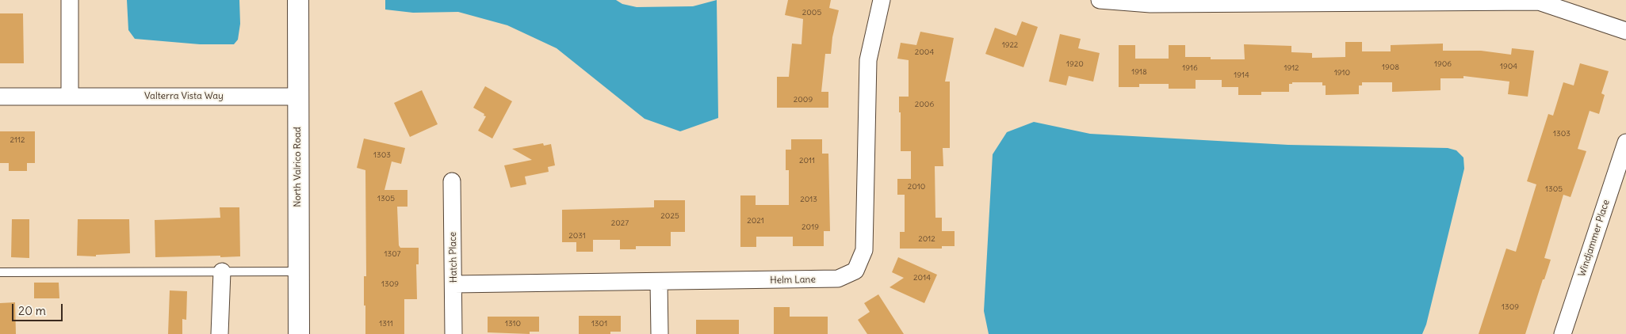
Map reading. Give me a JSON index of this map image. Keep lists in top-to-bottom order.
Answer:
{
  "streets": {
    "street": [
      "Valterra Vista Way",
      "North Valrico Road",
      "Windjammer Place",
      "Hatch Place",
      "Helm Lane"
    ]
  },
  "crossings": [
    ["Valterra Vista Way", "North Valrico Road"],
    ["Hatch Place", "Helm Lane"]
  ],
  "house_numbers": [
    "2005",
    "1922",
    "2004",
    "1920",
    "1906",
    "1904",
    "1908",
    "1916",
    "1912",
    "1918",
    "1910",
    "1914",
    "2009",
    "2006",
    "1303",
    "2112",
    "1303",
    "2011",
    "2010",
    "1305",
    "1305",
    "2013",
    "2025",
    "2021",
    "2027",
    "2019",
    "2031",
    "2012",
    "1307",
    "2014",
    "1309",
    "1309",
    "1311",
    "1310",
    "1301"
  ],
  "scale_bar": "20 m"
}
